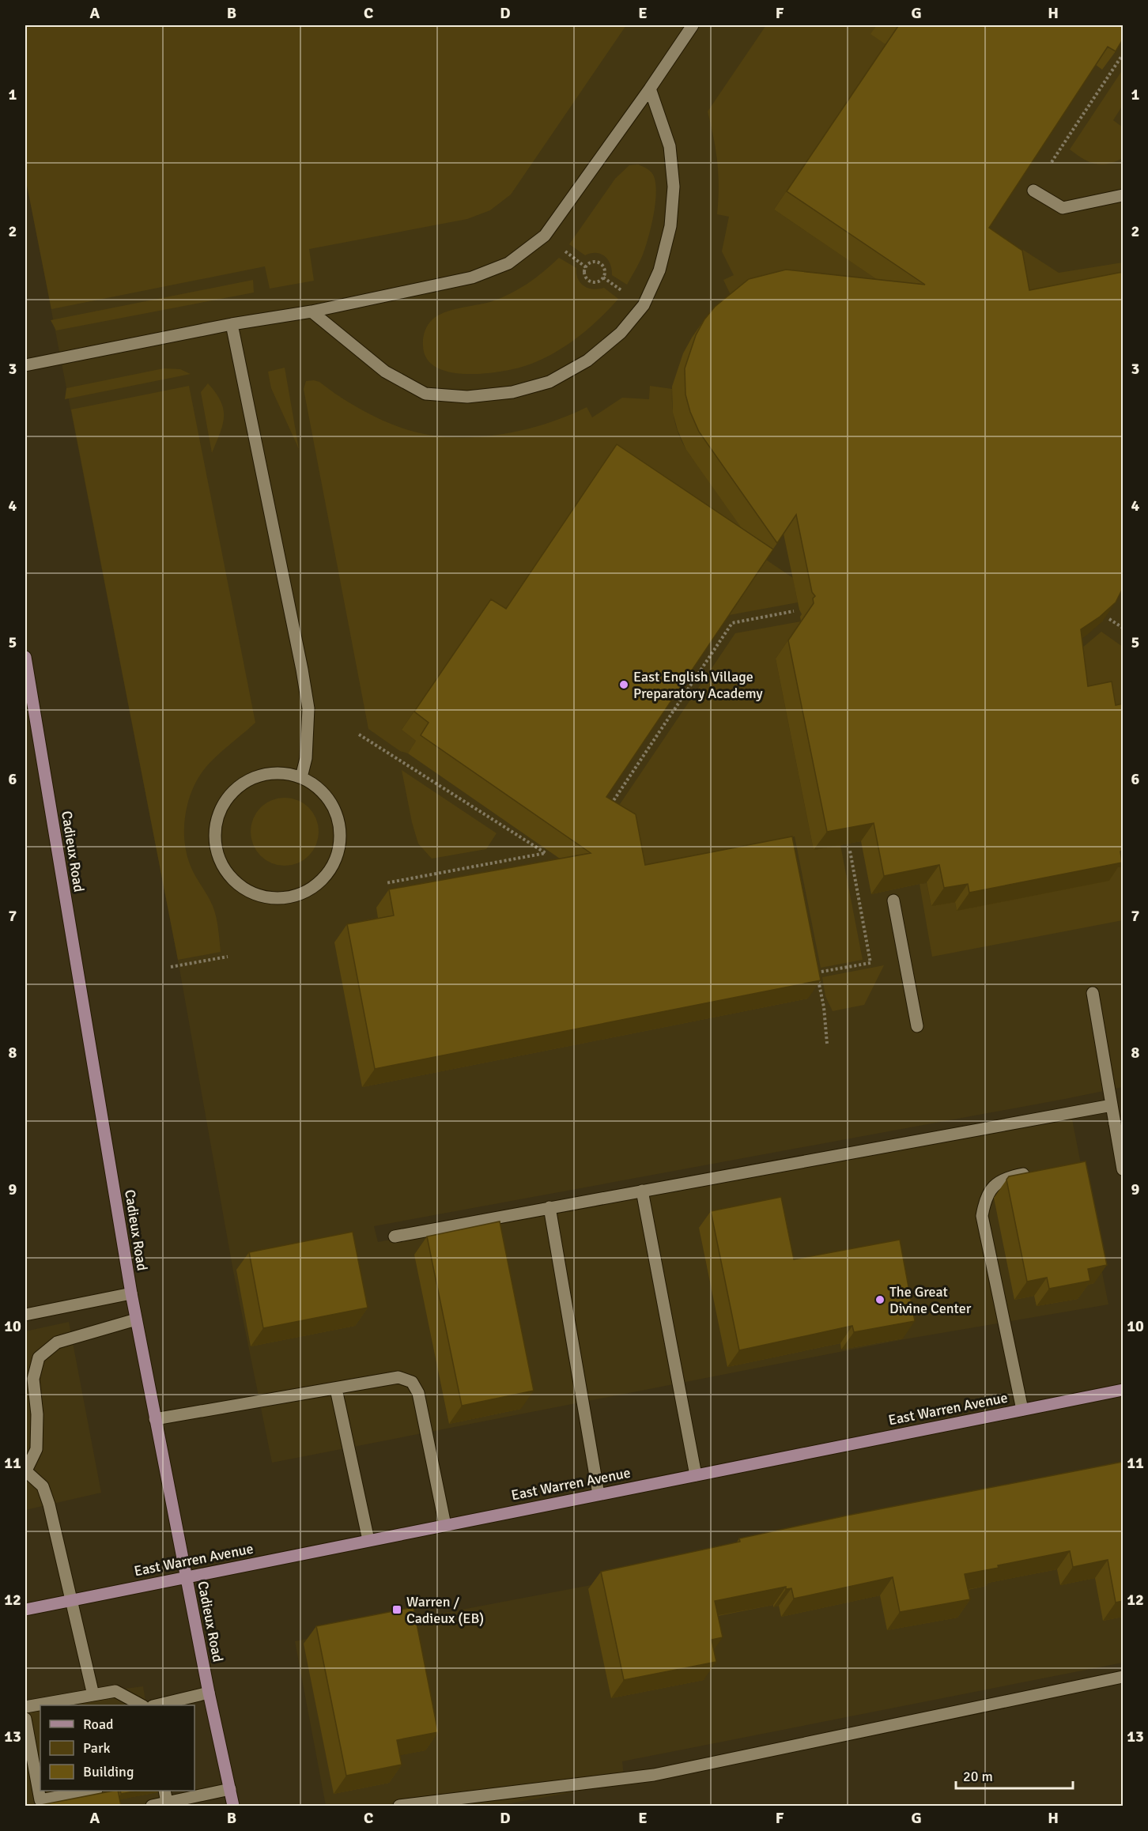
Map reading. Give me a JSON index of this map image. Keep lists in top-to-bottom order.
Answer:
{
  "streets": {
    "street": ["Cadieux Road", "East Warren Avenue"]
  },
  "crossings": [
    ["Cadieux Road", "East Warren Avenue"]
  ],
  "places": {
    "other": ["East English Village Preparatory Academy", "The Great Divine Center"],
    "transit": ["Warren / Cadieux (EB)"]
  },
  "legend": ["Road", "Park", "Building"],
  "scale_bar": "20 m",
  "grid": {
    "columns": [
      "A",
      "B",
      "C",
      "D",
      "E",
      "F",
      "G",
      "H"
    ],
    "rows": [
      "1",
      "2",
      "3",
      "4",
      "5",
      "6",
      "7",
      "8",
      "9",
      "10",
      "11",
      "12",
      "13"
    ]
  }
}
